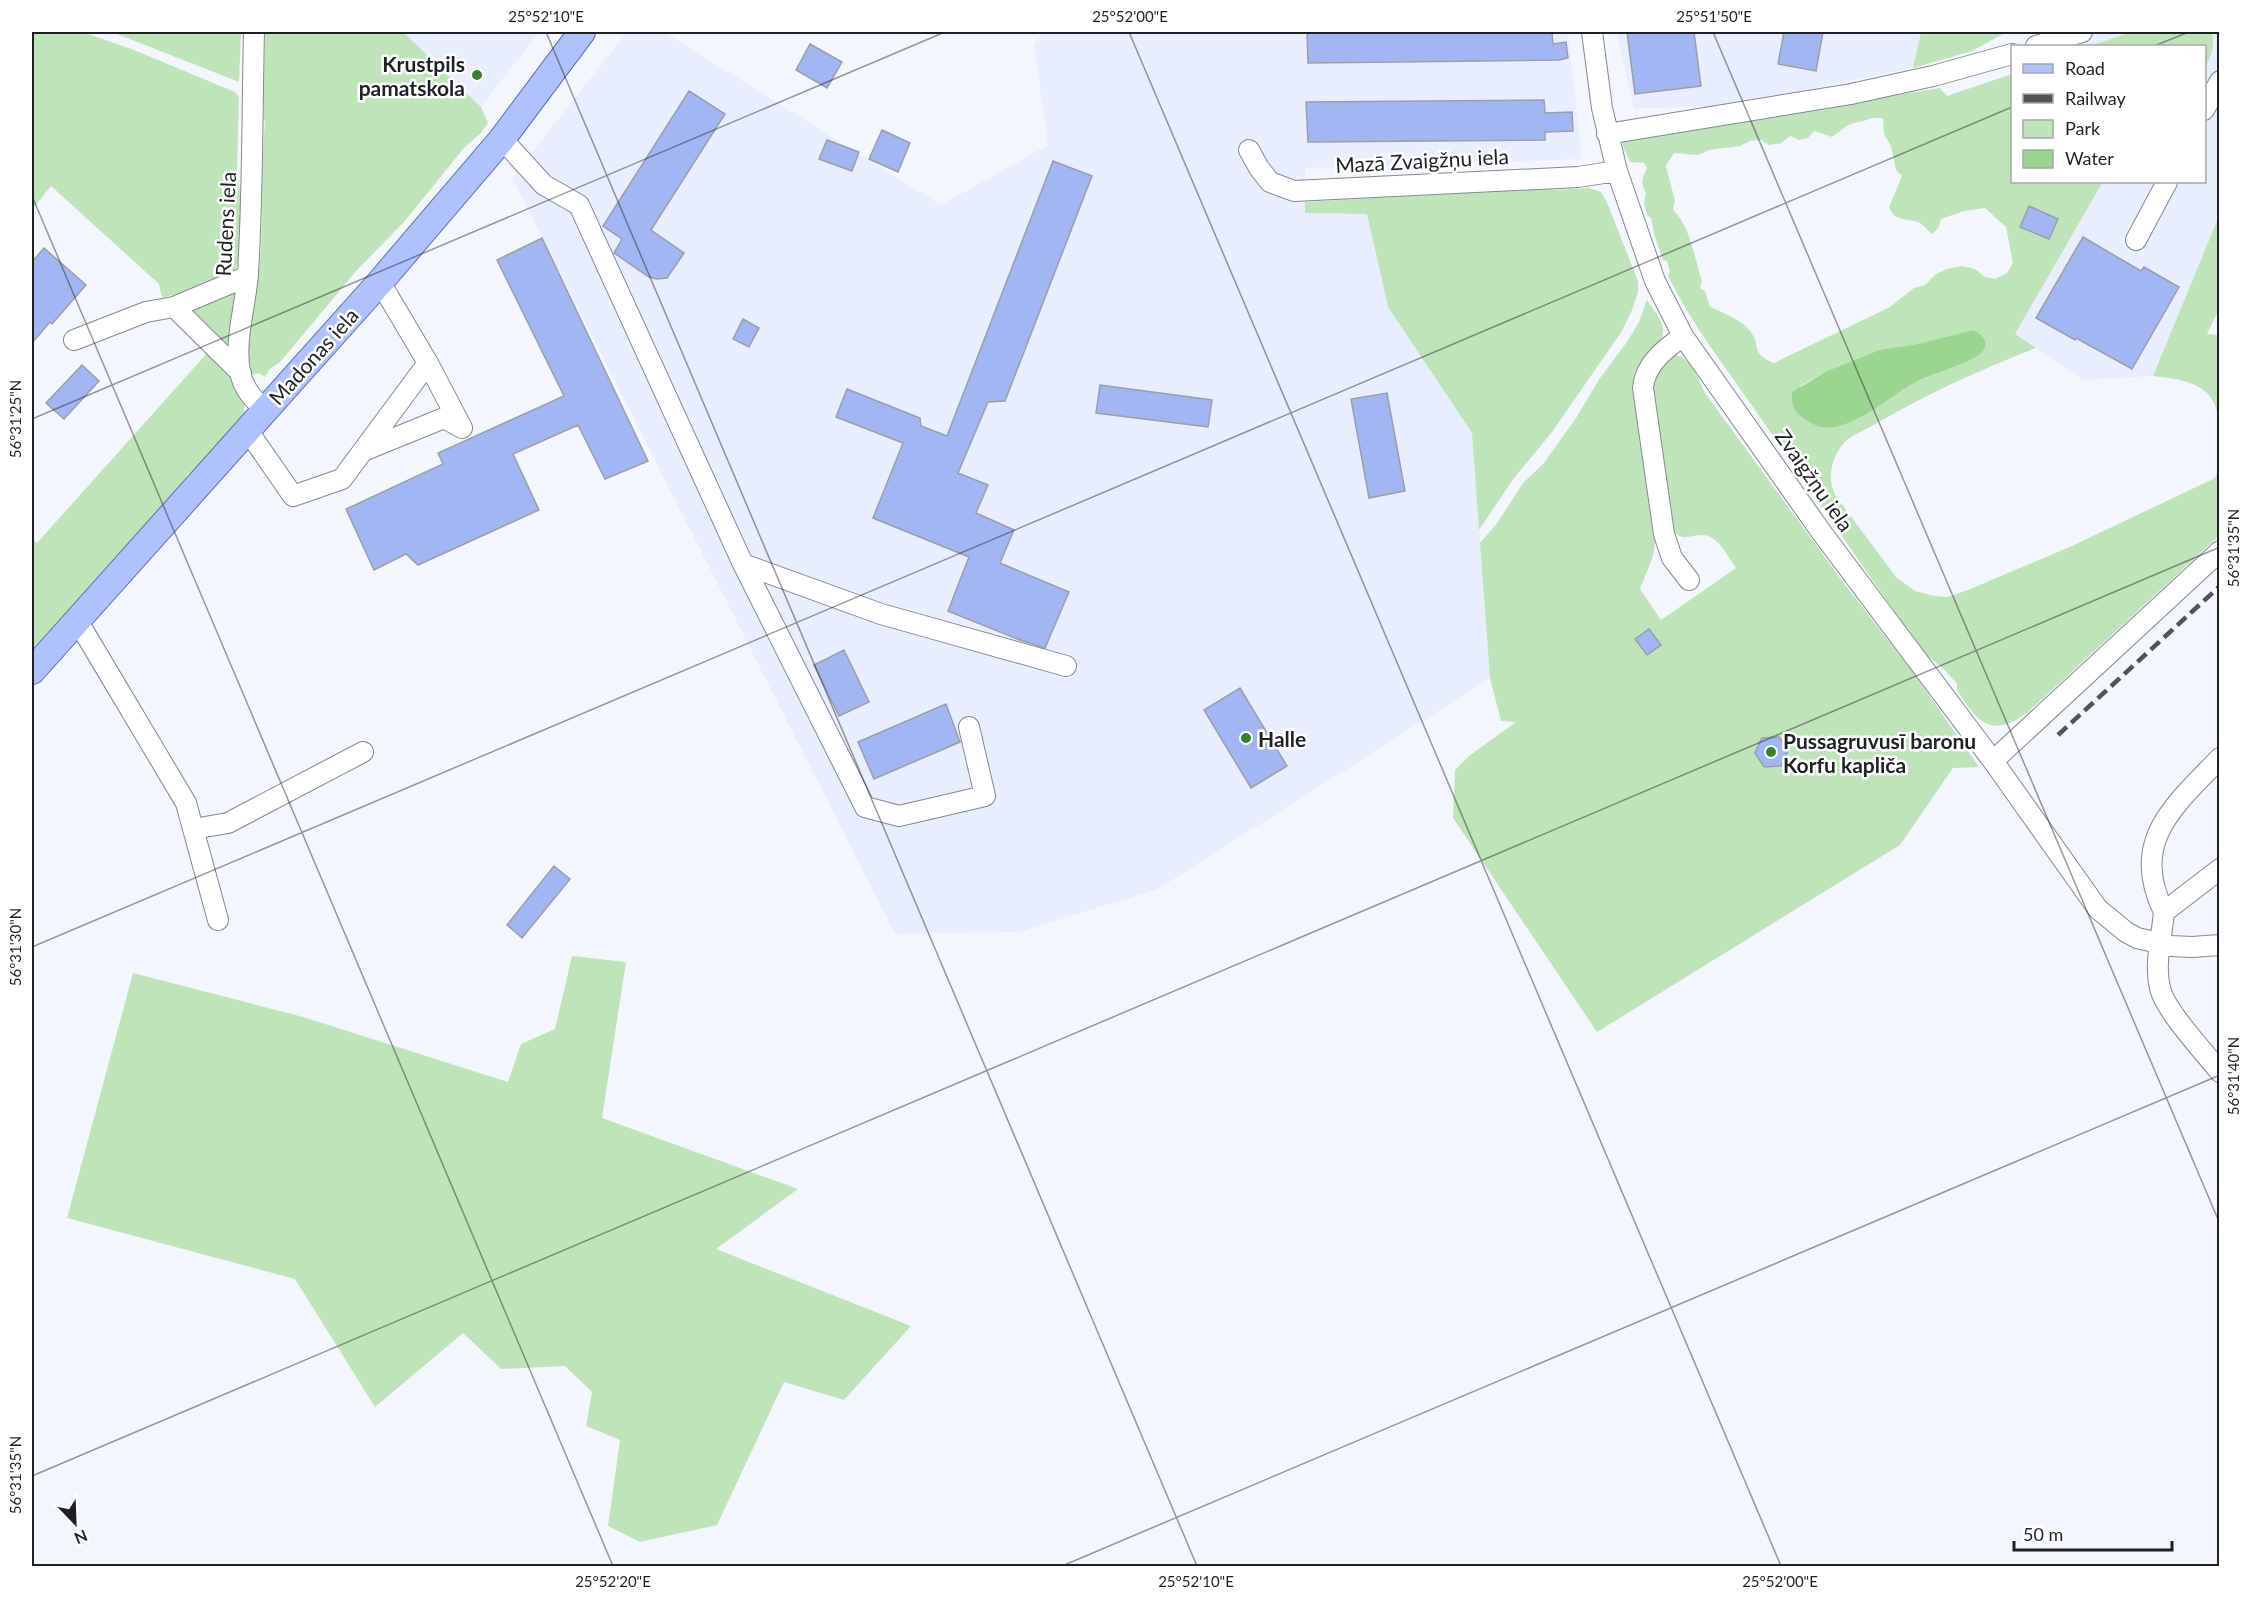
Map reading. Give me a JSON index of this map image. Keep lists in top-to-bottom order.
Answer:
{
  "streets": {
    "main road": ["Madonas iela"],
    "street": ["Mazā Zvaigžņu iela", "Rudens iela", "Zvaigžņu iela"]
  },
  "crossings": [
    ["Mazā Zvaigžņu iela", "Zvaigžņu iela"],
    ["Rudens iela", "Madonas iela"]
  ],
  "places": ["Krustpils pamatskola", "Halle", "Pussagruvusī baronu Korfu kapliča"],
  "legend": [
    "Road",
    "Railway",
    "Park",
    "Water"
  ],
  "scale_bar": "50 m",
  "north": "bottom right",
  "coordinates": [
    "25°52'10\"E",
    "25°52'00\"E",
    "25°51'50\"E",
    "56°31'25\"N",
    "56°31'35\"N",
    "56°31'30\"N",
    "56°31'40\"N",
    "25°52'20\"E"
  ]
}
